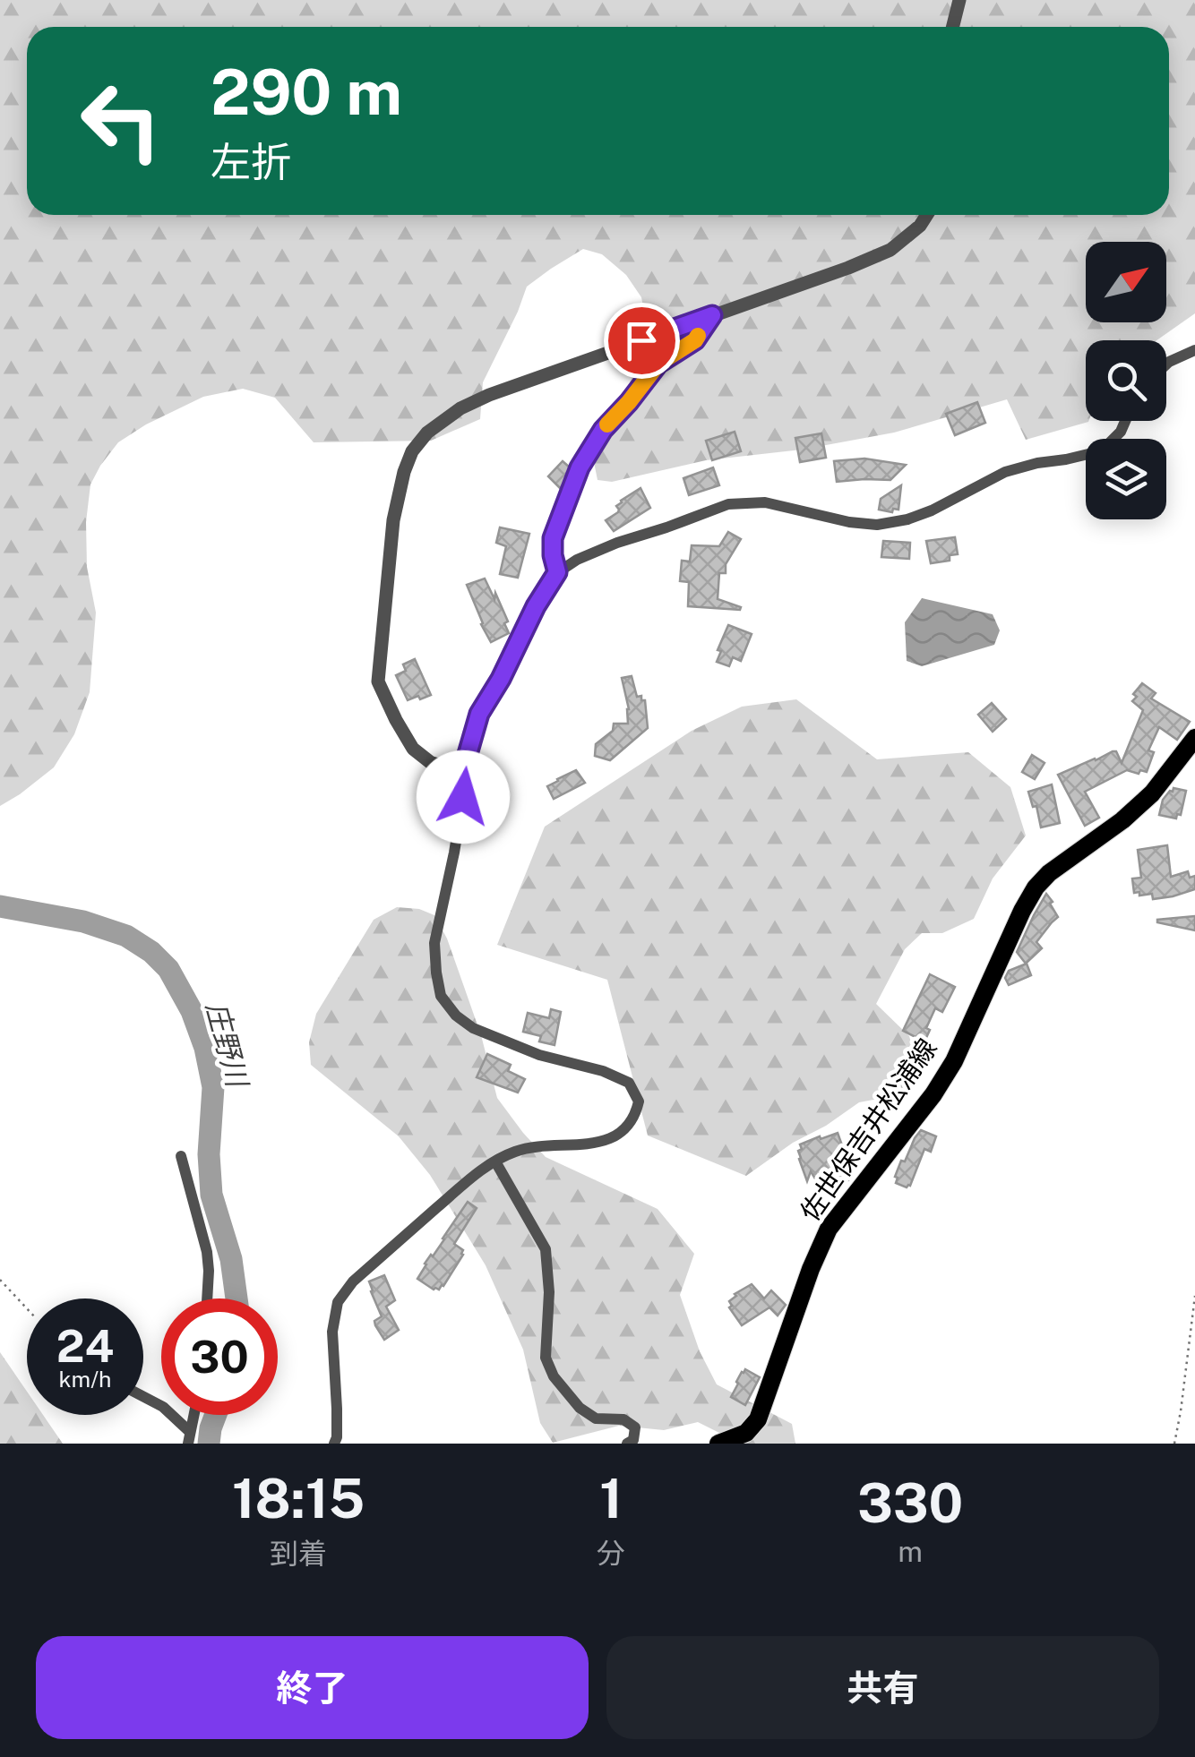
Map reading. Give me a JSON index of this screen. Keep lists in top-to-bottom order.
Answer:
{
  "streets": {
    "main road": ["佐世保吉井松浦線"]
  },
  "water": ["庄野川"],
  "north": "top right",
  "page": {
    "turn": ["290 m", "左折"],
    "speed": "24 km/h",
    "limit": "30",
    "eta": [
      "18:15",
      "到着",
      "1",
      "分",
      "330",
      "m"
    ],
    "buttons": ["終了", "共有"]
  }
}
